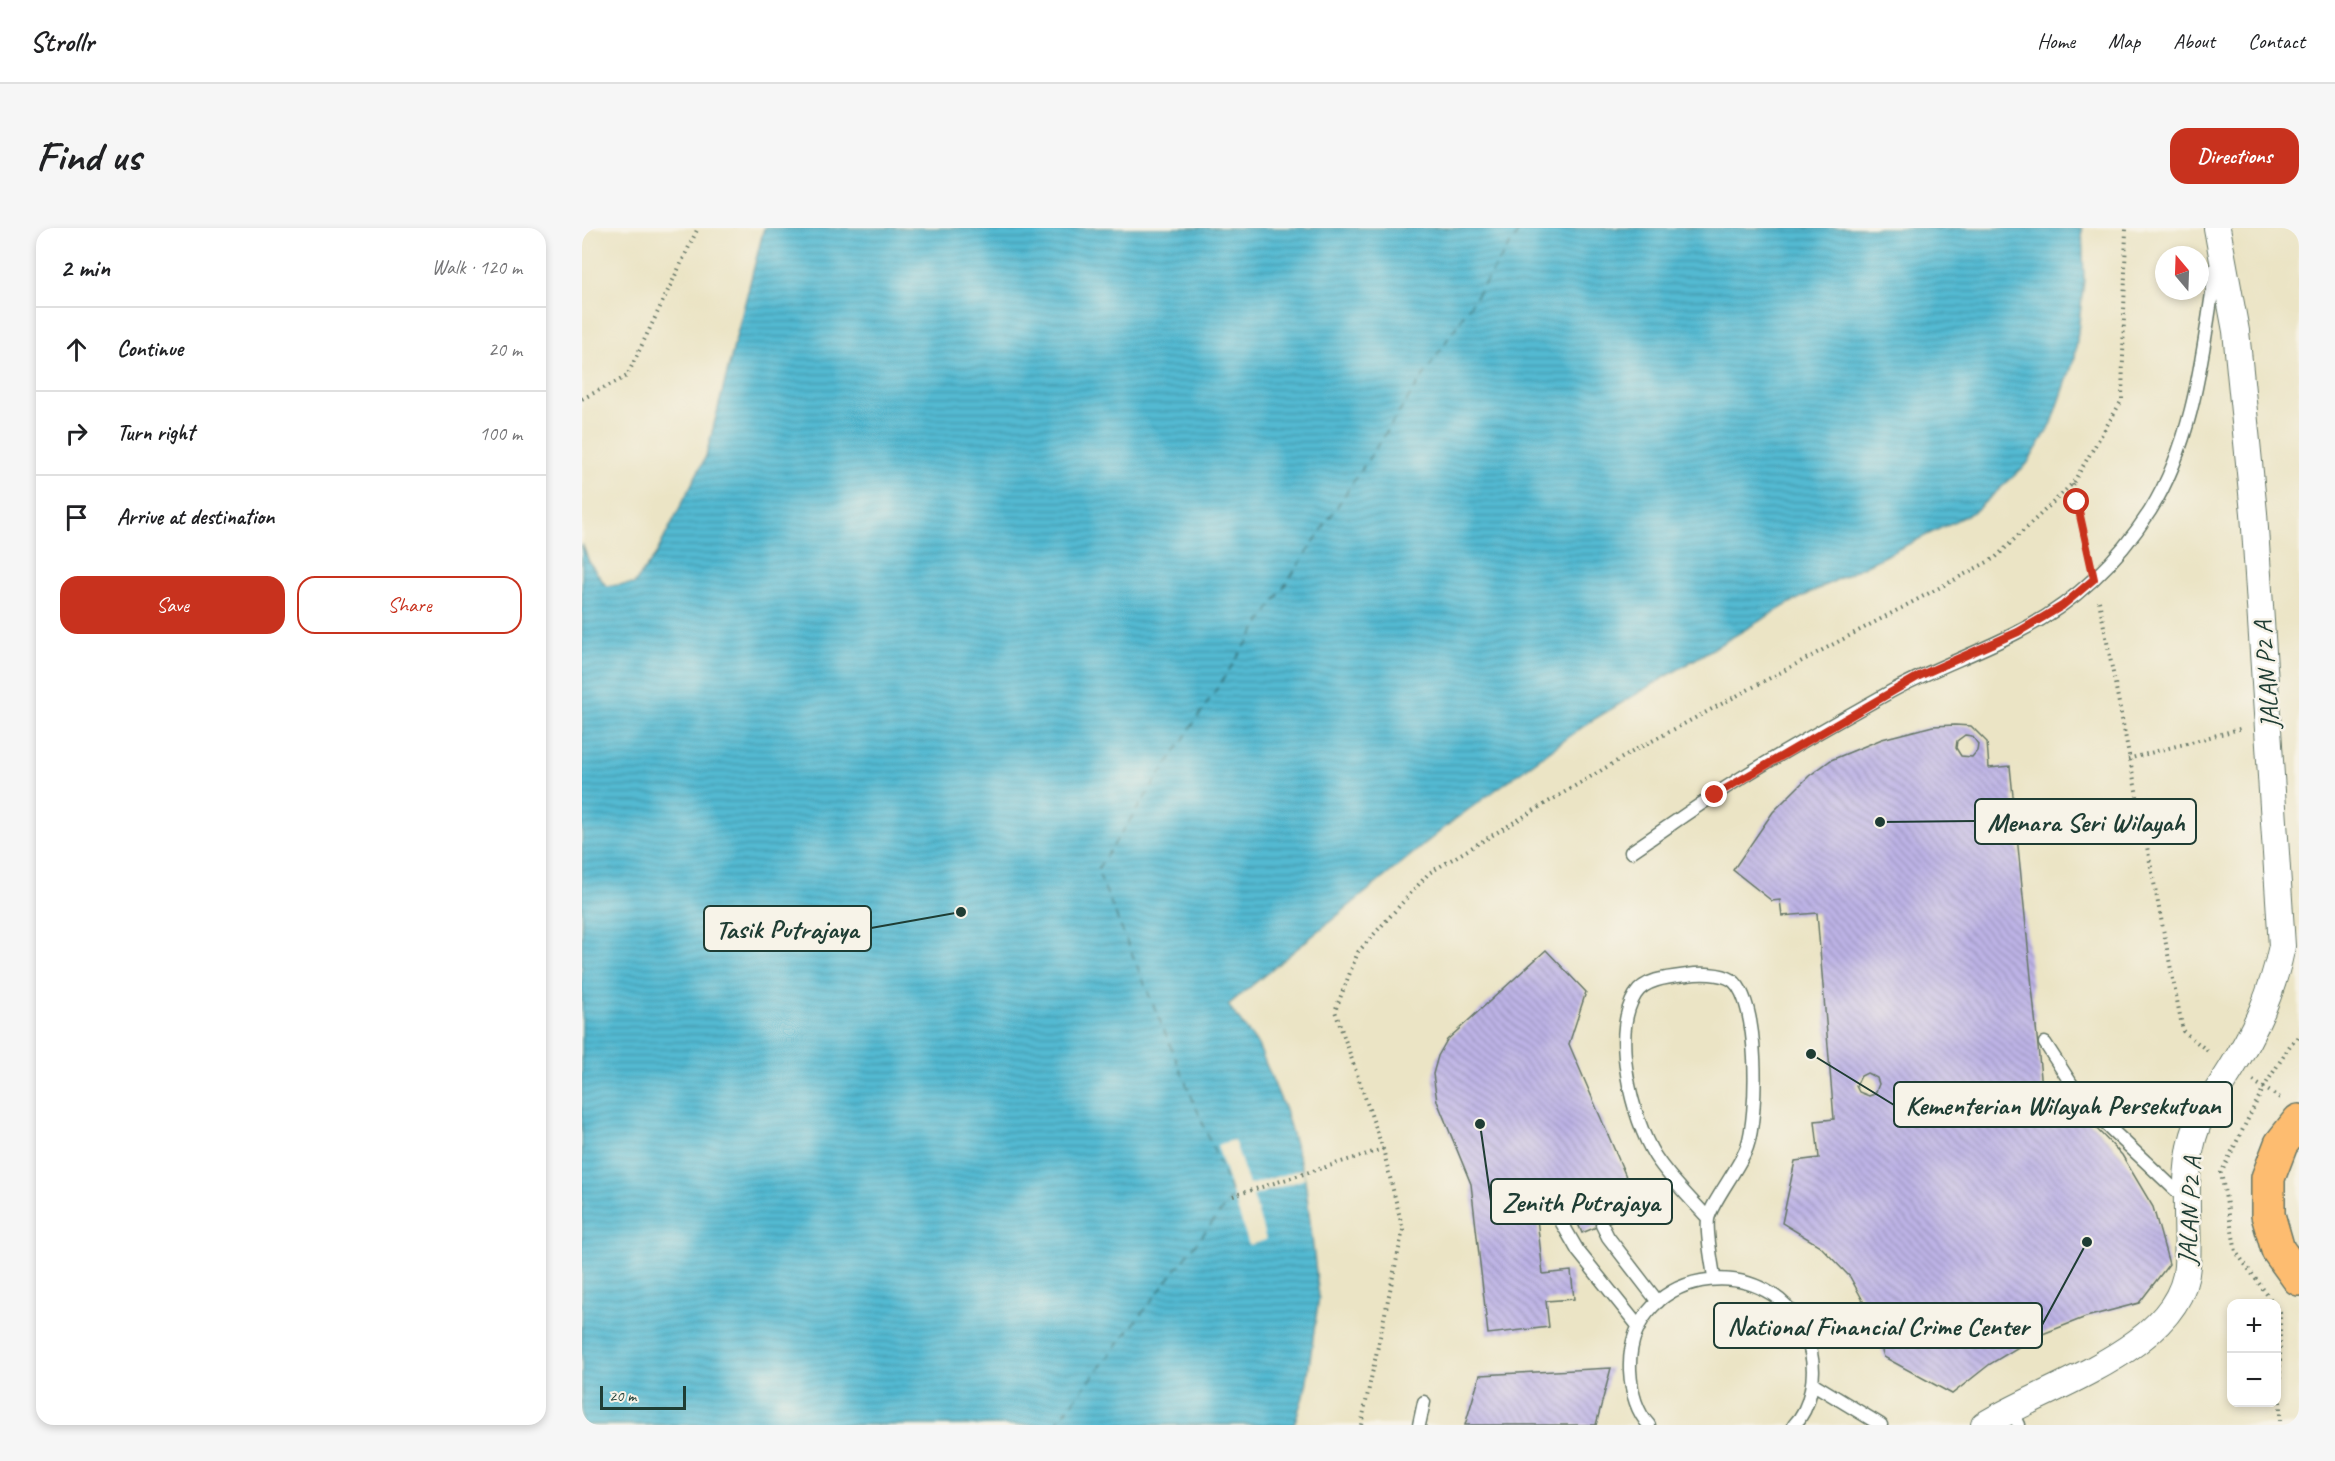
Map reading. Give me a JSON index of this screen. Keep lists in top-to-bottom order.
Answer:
{
  "streets": {
    "street": ["JALAN P2 A"]
  },
  "places": [
    "Menara Seri Wilayah",
    "Tasik Putrajaya",
    "Kementerian Wilayah Persekutuan",
    "Zenith Putrajaya",
    "National Financial Crime Center"
  ],
  "scale_bar": "20 m",
  "north": "top",
  "page": {
    "header": "Strollr",
    "nav": [
      "Home",
      "Map",
      "About",
      "Contact"
    ],
    "buttons": [
      "Directions",
      ["Save", "Share"]
    ],
    "title": "Find us",
    "heading": ["2 min", "Walk · 120 m"],
    "list": [
      ["Continue", "20 m"],
      ["Turn right", "100 m"],
      "Arrive at destination"
    ],
    "map_buttons": ["+", "−"],
    "scale": "20 m"
  }
}
